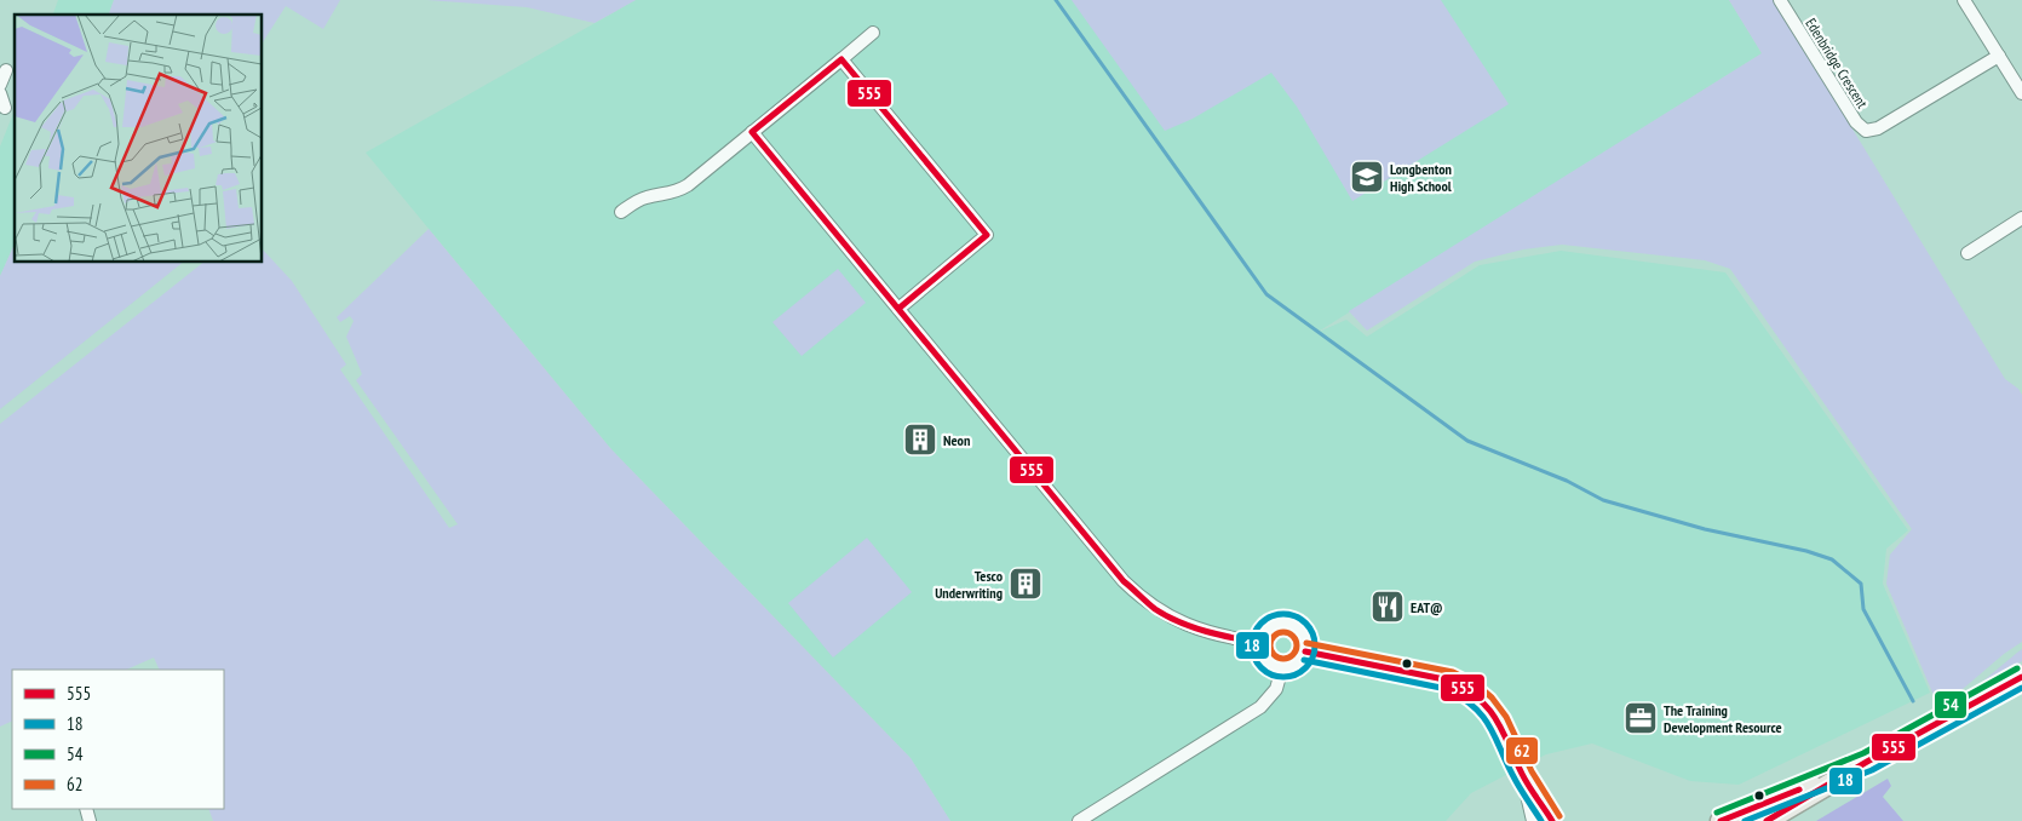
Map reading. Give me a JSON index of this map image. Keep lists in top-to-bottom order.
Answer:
{
  "streets": {
    "street": ["Edenbridge Crescent"]
  },
  "places": {
    "school or university": ["Longbenton High School"],
    "building": ["Neon", "Tesco Underwriting"],
    "restaurant": ["EAT@"],
    "office": ["The Training Development Resource"]
  },
  "lines": [
    "transit line 555",
    "transit line 18",
    "transit line 62",
    "transit line 54"
  ],
  "legend": [
    "555",
    "18",
    "54",
    "62"
  ]
}
